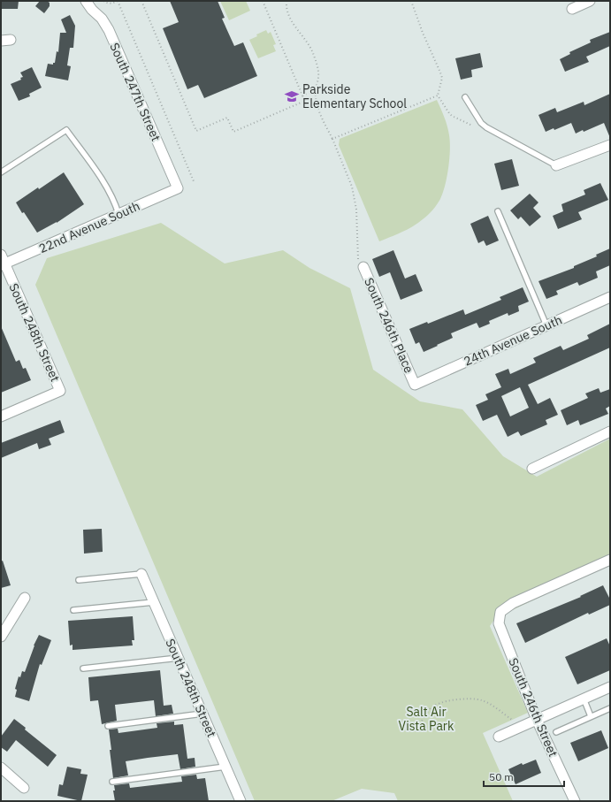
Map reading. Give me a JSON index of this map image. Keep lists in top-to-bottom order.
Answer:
{
  "streets": {
    "street": [
      "South 247th Street",
      "22nd Avenue South",
      "South 246th Place",
      "South 248th Street",
      "24th Avenue South",
      "South 246th Street"
    ]
  },
  "crossings": [
    ["South 247th Street", "22nd Avenue South"],
    ["22nd Avenue South", "South 248th Street"],
    ["South 246th Place", "24th Avenue South"]
  ],
  "parks": ["Salt Air Vista Park"],
  "places": {
    "school or university": ["Parkside Elementary School"]
  },
  "scale_bar": "50 m"
}
